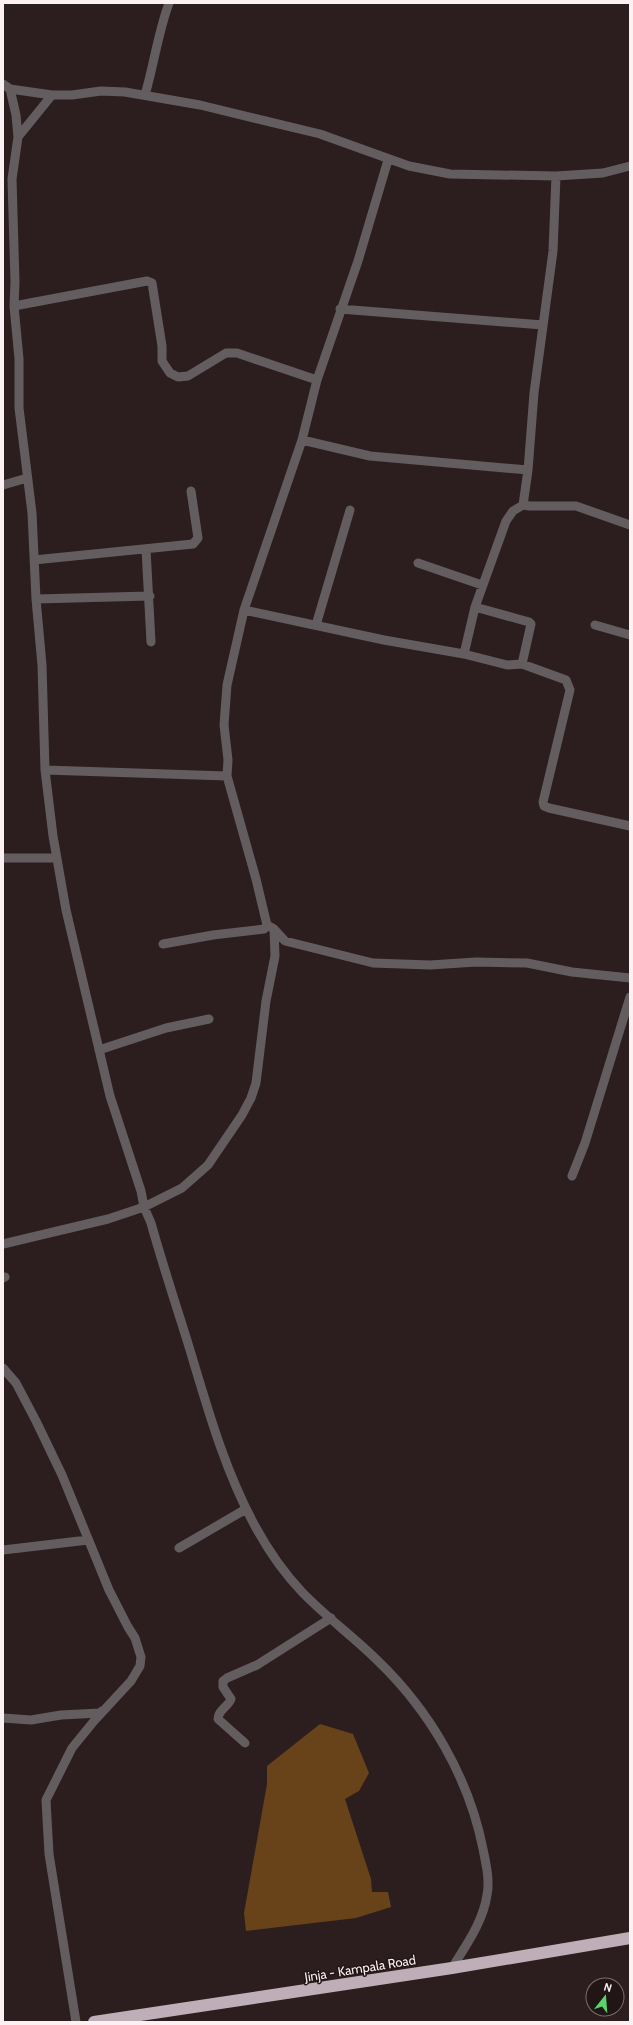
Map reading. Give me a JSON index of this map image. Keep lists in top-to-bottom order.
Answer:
{
  "streets": {
    "highway": ["Jinja - Kampala Road"]
  },
  "north": "top"
}
